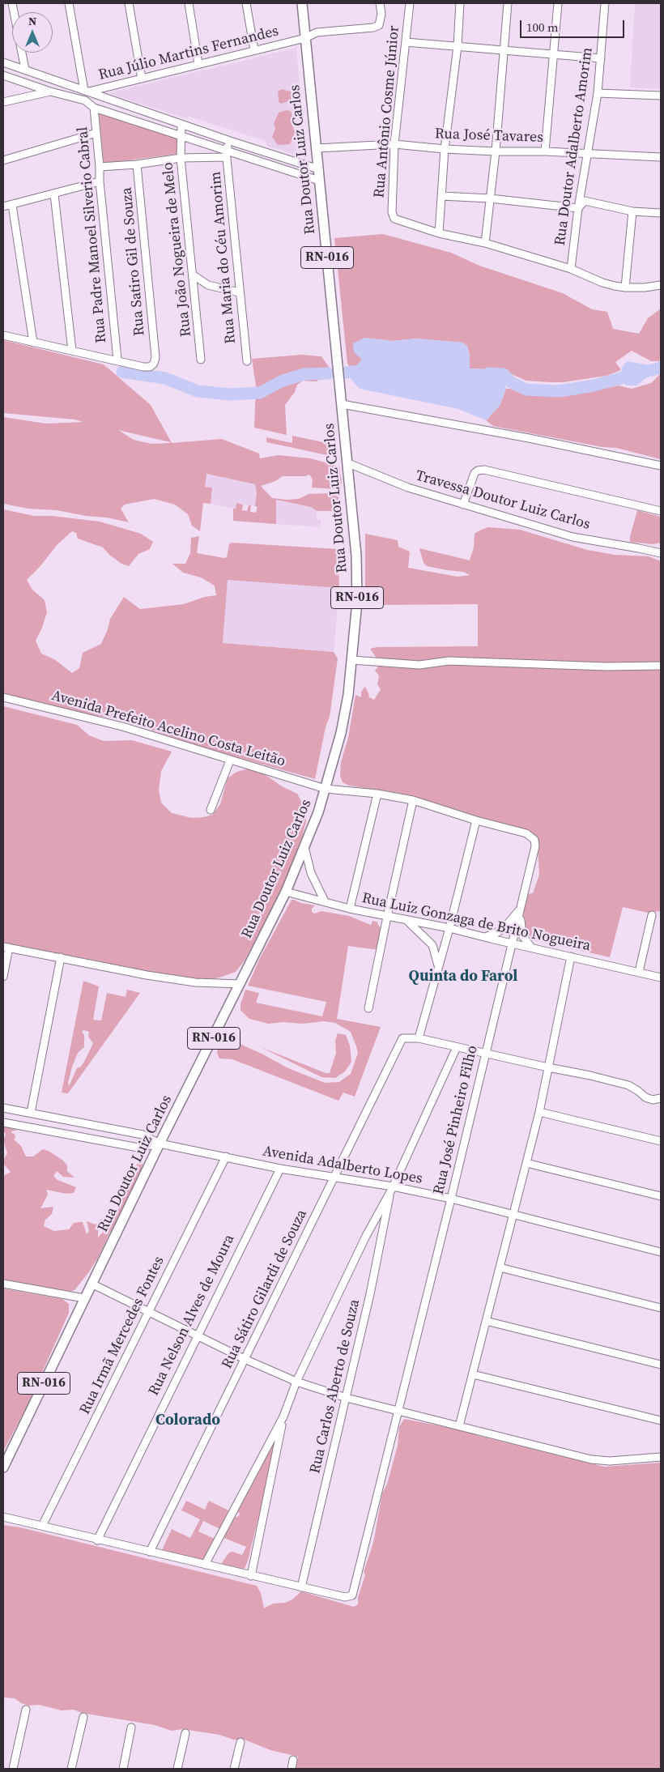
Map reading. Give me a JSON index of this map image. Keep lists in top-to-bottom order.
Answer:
{
  "streets": {
    "main road": ["Rua Doutor Luiz Carlos", "RN-016"],
    "street": [
      "Rua Júlio Martins Fernandes",
      "Rua Antônio Cosme Júnior",
      "Rua José Tavares",
      "Rua Doutor Adalberto Amorim",
      "Rua Padre Manoel Silverio Cabral",
      "Rua João Nogueira de Melo",
      "Rua Maria do Céu Amorim",
      "Rua Satiro Gil de Souza",
      "Travessa Doutor Luiz Carlos",
      "Avenida Prefeito Acelino Costa Leitão",
      "Rua Luiz Gonzaga de Brito Nogueira",
      "Rua José Pinheiro Filho",
      "Avenida Adalberto Lopes",
      "Rua Sátiro Gilardi de Souza",
      "Rua Nelson Alves de Moura",
      "Rua Irmã Mercedes Fontes",
      "Rua Carlos Aberto de Souza"
    ]
  },
  "crossings": [
    ["Rua Júlio Martins Fernandes", "Rua Doutor Luiz Carlos"],
    ["Rua Antônio Cosme Júnior", "Rua José Tavares"],
    ["Rua José Tavares", "Rua Doutor Adalberto Amorim"],
    ["Rua José Tavares", "Rua Doutor Luiz Carlos"],
    ["Rua Doutor Luiz Carlos", "RN-016"],
    ["Rua Doutor Luiz Carlos", "Travessa Doutor Luiz Carlos"],
    ["Rua Doutor Luiz Carlos", "Avenida Prefeito Acelino Costa Leitão"],
    ["Rua Doutor Luiz Carlos", "Rua Luiz Gonzaga de Brito Nogueira"],
    ["Rua Doutor Luiz Carlos", "Avenida Adalberto Lopes"],
    ["Rua Padre Manoel Silverio Cabral", "Rua Satiro Gil de Souza"],
    ["Avenida Prefeito Acelino Costa Leitão", "Rua José Pinheiro Filho"],
    ["Rua Luiz Gonzaga de Brito Nogueira", "Rua José Pinheiro Filho"],
    ["Rua José Pinheiro Filho", "Avenida Adalberto Lopes"],
    ["Rua José Pinheiro Filho", "Rua Sátiro Gilardi de Souza"],
    ["Rua José Pinheiro Filho", "Rua Nelson Alves de Moura"],
    ["Rua José Pinheiro Filho", "Rua Irmã Mercedes Fontes"],
    ["Rua José Pinheiro Filho", "Rua Carlos Aberto de Souza"],
    ["Avenida Adalberto Lopes", "Rua Sátiro Gilardi de Souza"],
    ["Avenida Adalberto Lopes", "Rua Nelson Alves de Moura"],
    ["Avenida Adalberto Lopes", "Rua Irmã Mercedes Fontes"],
    ["Avenida Adalberto Lopes", "Rua Carlos Aberto de Souza"]
  ],
  "districts": ["Quinta do Farol", "Colorado"],
  "scale_bar": "100 m",
  "north": "top"
}
